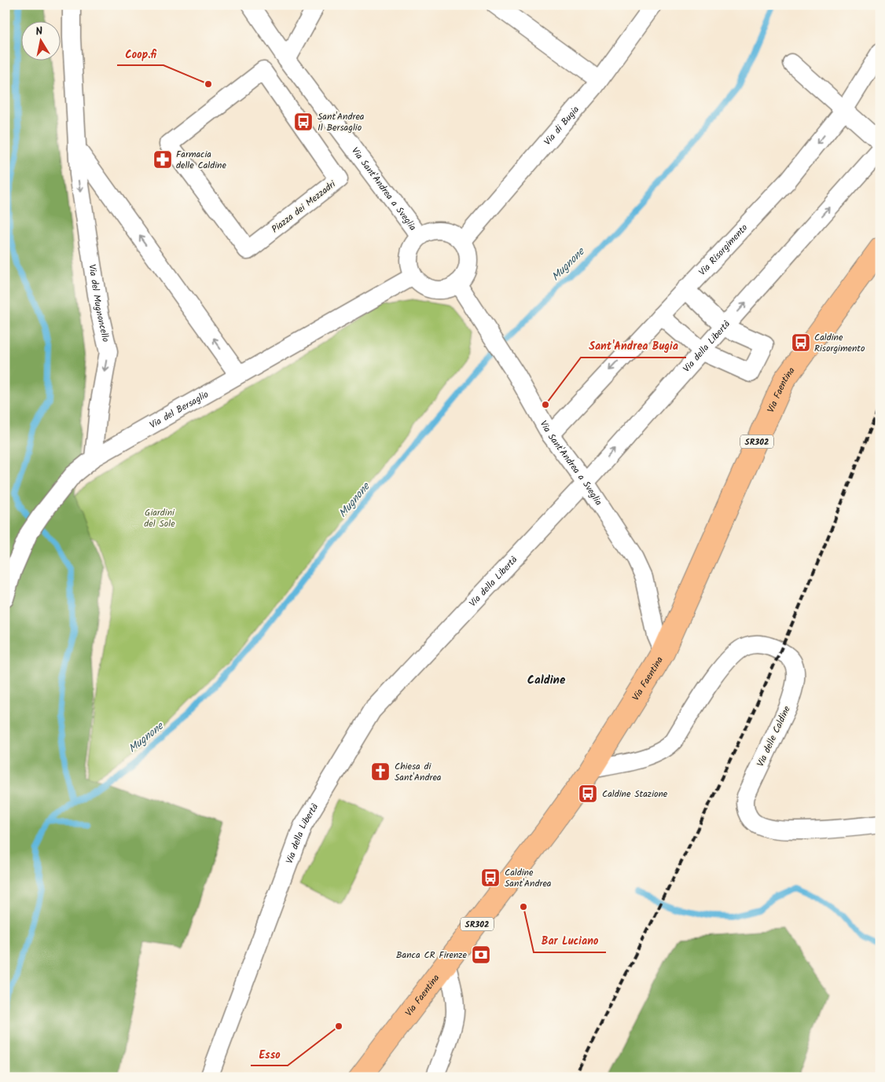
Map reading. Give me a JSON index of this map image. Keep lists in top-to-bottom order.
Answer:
{
  "streets": {
    "main road": ["Via Faentina", "SR302"],
    "street": [
      "Via di Bugia",
      "Via Sant'Andrea a Sveglia",
      "Piazza dei Mezzadri",
      "Via Risorgimento",
      "Via del Mugnoncello",
      "Via della Libertà",
      "Via del Bersaglio",
      "Via delle Caldine"
    ]
  },
  "crossings": [
    ["Via di Bugia", "Via Sant'Andrea a Sveglia"],
    ["Via di Bugia", "Via del Bersaglio"],
    ["Via Sant'Andrea a Sveglia", "Via Risorgimento"],
    ["Via Sant'Andrea a Sveglia", "Via della Libertà"],
    ["Via Sant'Andrea a Sveglia", "Via Faentina"],
    ["Via Sant'Andrea a Sveglia", "Via del Bersaglio"],
    ["Via del Mugnoncello", "Via del Bersaglio"],
    ["Via Faentina", "Via delle Caldine"]
  ],
  "one_way": ["Via Risorgimento", "Via del Mugnoncello", "Via della Libertà"],
  "districts": ["Caldine"],
  "water": ["Mugnone"],
  "parks": ["Giardini del Sole"],
  "places": {
    "other": [
      "Coop.fi",
      "Sant'Andrea Bugia",
      "Bar Luciano",
      "Esso"
    ],
    "bus stop": [
      "Sant'Andrea Il Bersaglio",
      "Caldine Risorgimento",
      "Caldine Stazione",
      "Caldine Sant'Andrea"
    ],
    "pharmacy": ["Farmacia delle Caldine"],
    "church": ["Chiesa di Sant'Andrea"],
    "bank": ["Banca CR Firenze"]
  },
  "north": "top"
}
